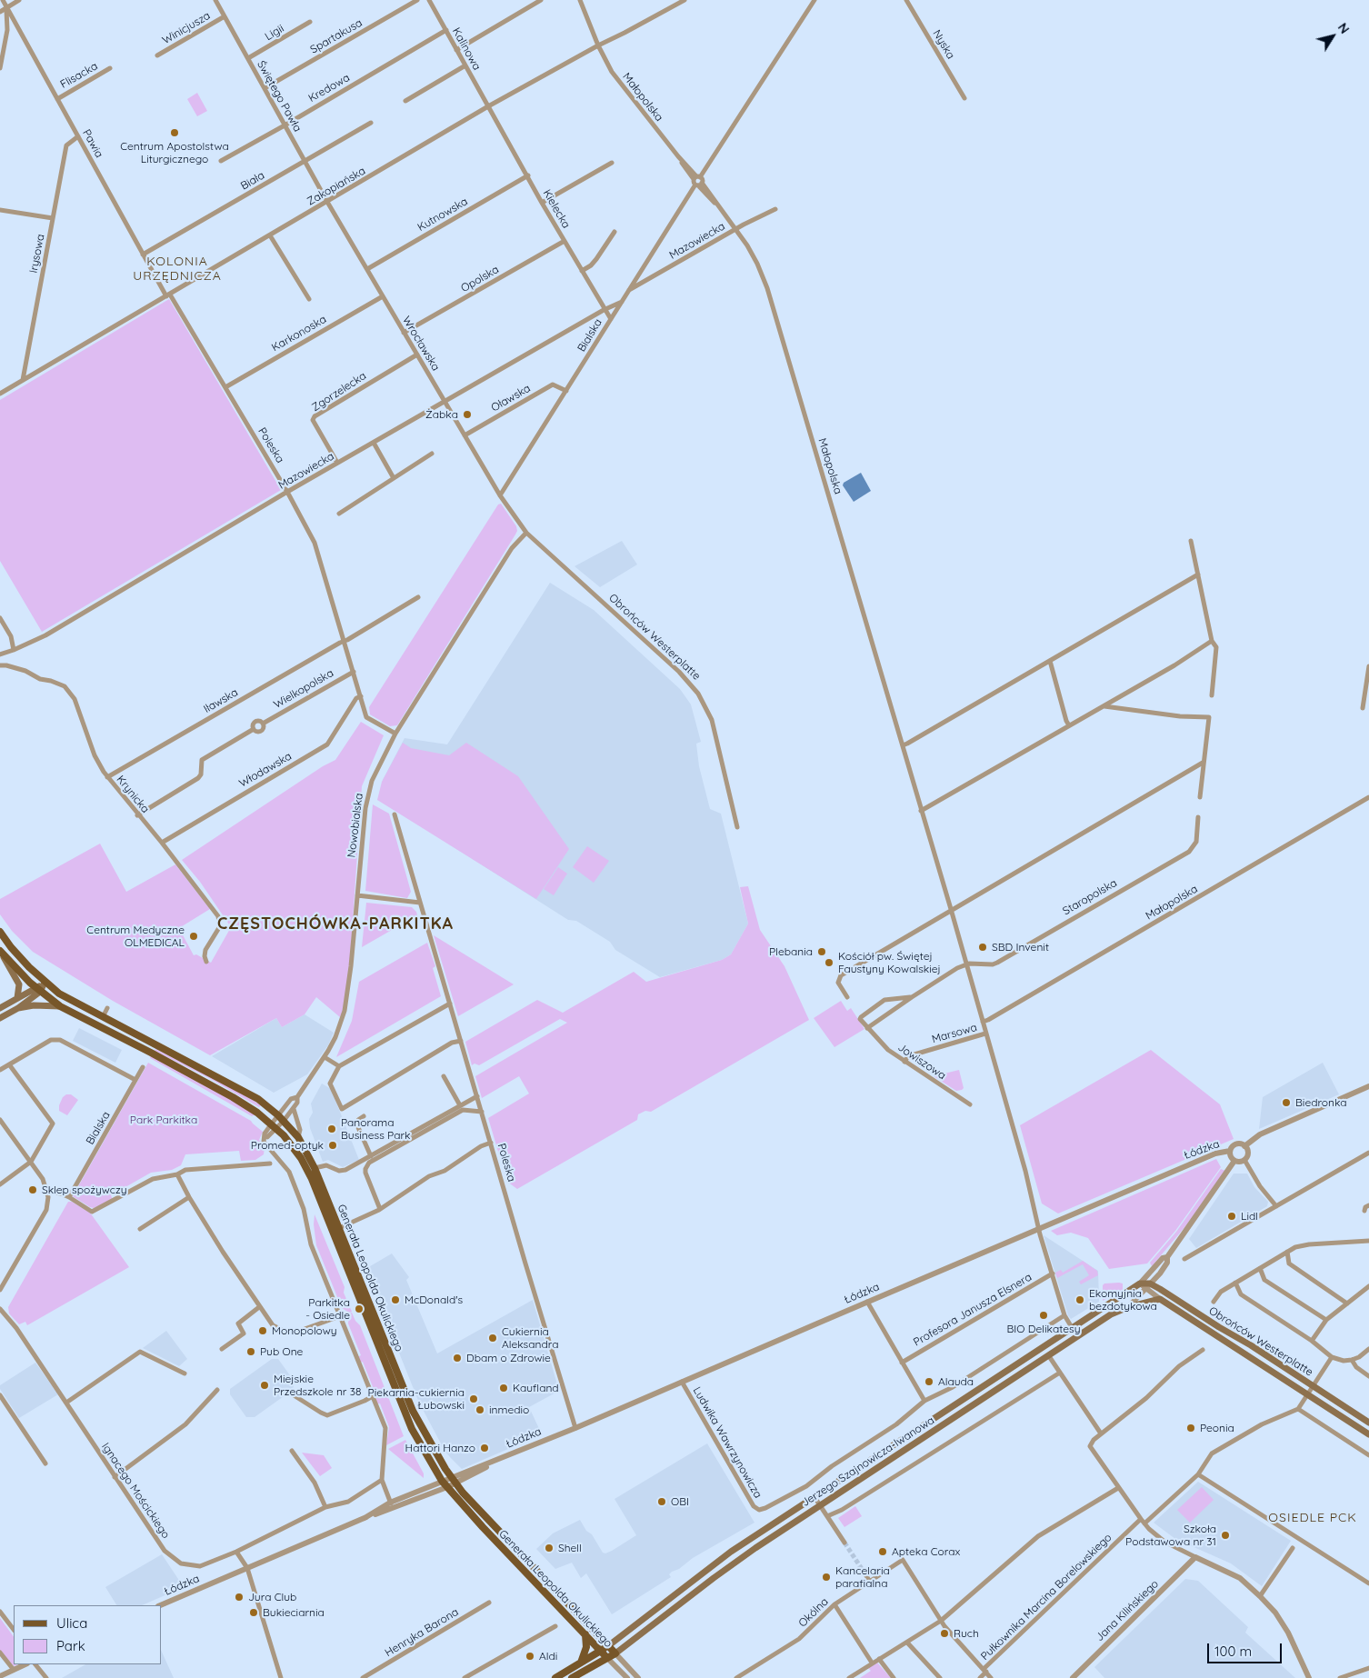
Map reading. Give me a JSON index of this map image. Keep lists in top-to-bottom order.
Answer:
{
  "streets": {
    "main road": ["Obrońców Westerplatte", "Generała Leopolda Okulickiego", "Jerzego Szajnowicza-Iwanowa"],
    "street": [
      "Winicjusza",
      "Ligii",
      "Spartakusa",
      "Nyska",
      "Kalinowa",
      "Flisacka",
      "Kredowa",
      "Świętego Pawła",
      "Małopolska",
      "Pawia",
      "Biała",
      "Zakopiańska",
      "Kielecka",
      "Kutnowska",
      "Mazowiecka",
      "Irysowa",
      "Opolska",
      "Karkonoska",
      "Bialska",
      "Wrocławska",
      "Zgorzelecka",
      "Oławska",
      "Poleska",
      "Wielkopolska",
      "Iławska",
      "Włodawska",
      "Krynicka",
      "Nowobialska",
      "Staropolska",
      "Marsowa",
      "Jowiszowa",
      "Łódzka",
      "Profesora Janusza Elsnera",
      "Ludwika Wawrzynowicza",
      "Ignacego Mościckiego",
      "Pułkownika Marcina Borelowskiego",
      "Jana Kilińskiego",
      "Okólna",
      "Henryka Barona"
    ]
  },
  "crossings": [
    ["Winicjusza", "Świętego Pawła"],
    ["Ligii", "Świętego Pawła"],
    ["Spartakusa", "Świętego Pawła"],
    ["Kalinowa", "Kredowa"],
    ["Kalinowa", "Zakopiańska"],
    ["Kalinowa", "Kielecka"],
    ["Flisacka", "Pawia"],
    ["Kredowa", "Świętego Pawła"],
    ["Świętego Pawła", "Biała"],
    ["Świętego Pawła", "Zakopiańska"],
    ["Świętego Pawła", "Wrocławska"],
    ["Małopolska", "Zakopiańska"],
    ["Małopolska", "Mazowiecka"],
    ["Małopolska", "Bialska"],
    ["Małopolska", "Staropolska"],
    ["Małopolska", "Marsowa"],
    ["Małopolska", "Łódzka"],
    ["Małopolska", "Profesora Janusza Elsnera"],
    ["Małopolska", "Jerzego Szajnowicza-Iwanowa"],
    ["Pawia", "Biała"],
    ["Pawia", "Zakopiańska"],
    ["Pawia", "Irysowa"],
    ["Pawia", "Poleska"],
    ["Zakopiańska", "Kielecka"],
    ["Zakopiańska", "Irysowa"],
    ["Zakopiańska", "Wrocławska"],
    ["Zakopiańska", "Poleska"],
    ["Kielecka", "Kutnowska"],
    ["Kielecka", "Mazowiecka"],
    ["Kielecka", "Opolska"],
    ["Kielecka", "Bialska"],
    ["Kutnowska", "Wrocławska"],
    ["Mazowiecka", "Bialska"],
    ["Mazowiecka", "Wrocławska"],
    ["Mazowiecka", "Zgorzelecka"],
    ["Mazowiecka", "Poleska"],
    ["Opolska", "Wrocławska"],
    ["Karkonoska", "Wrocławska"],
    ["Karkonoska", "Poleska"],
    ["Bialska", "Wrocławska"],
    ["Bialska", "Oławska"],
    ["Bialska", "Obrońców Westerplatte"],
    ["Wrocławska", "Zgorzelecka"],
    ["Wrocławska", "Oławska"],
    ["Wrocławska", "Obrońców Westerplatte"],
    ["Poleska", "Wielkopolska"],
    ["Poleska", "Iławska"],
    ["Poleska", "Włodawska"],
    ["Poleska", "Nowobialska"],
    ["Poleska", "Łódzka"],
    ["Obrońców Westerplatte", "Nowobialska"],
    ["Obrońców Westerplatte", "Jerzego Szajnowicza-Iwanowa"],
    ["Wielkopolska", "Krynicka"],
    ["Iławska", "Krynicka"],
    ["Włodawska", "Krynicka"],
    ["Nowobialska", "Generała Leopolda Okulickiego"],
    ["Marsowa", "Jowiszowa"],
    ["Łódzka", "Generała Leopolda Okulickiego"],
    ["Łódzka", "Ludwika Wawrzynowicza"],
    ["Łódzka", "Jerzego Szajnowicza-Iwanowa"],
    ["Generała Leopolda Okulickiego", "Jerzego Szajnowicza-Iwanowa"],
    ["Ludwika Wawrzynowicza", "Jerzego Szajnowicza-Iwanowa"]
  ],
  "districts": ["KOLONIA URZĘDNICZA", "CZĘSTOCHÓWKA-PARKITKA", "OSIEDLE PCK"],
  "parks": ["Park Parkitka"],
  "places": [
    "Centrum Apostolstwa Liturgicznego",
    "Żabka",
    "Centrum Medyczne OLMEDICAL",
    "SBD Invenit",
    "Plebania",
    "Kościół pw. Świętej Faustyny Kowalskiej",
    "Biedronka",
    "Panorama Business Park",
    "Promed-optyk",
    "Sklep spożywczy",
    "Lidl",
    "McDonald's",
    "Ekomyjnia bezdotykowa",
    "Parkitka - Osiedle",
    "BIO Delikatesy",
    "Monopolowy",
    "Cukiernia Aleksandra",
    "Pub One",
    "Dbam o Zdrowie",
    "Alauda",
    "Miejskie Przedszkole nr 38",
    "Kaufland",
    "Piekarnia-cukiernia Łubowski",
    "inmedio",
    "Peonia",
    "Hattori Hanzo",
    "OBI",
    "Szkoła Podstawowa nr 31",
    "Shell",
    "Apteka Corax",
    "Kancelaria parafialna",
    "Jura Club",
    "Bukieciarnia",
    "Ruch",
    "Aldi"
  ],
  "legend": ["Ulica", "Park"],
  "scale_bar": "100 m",
  "north": "top right"
}
